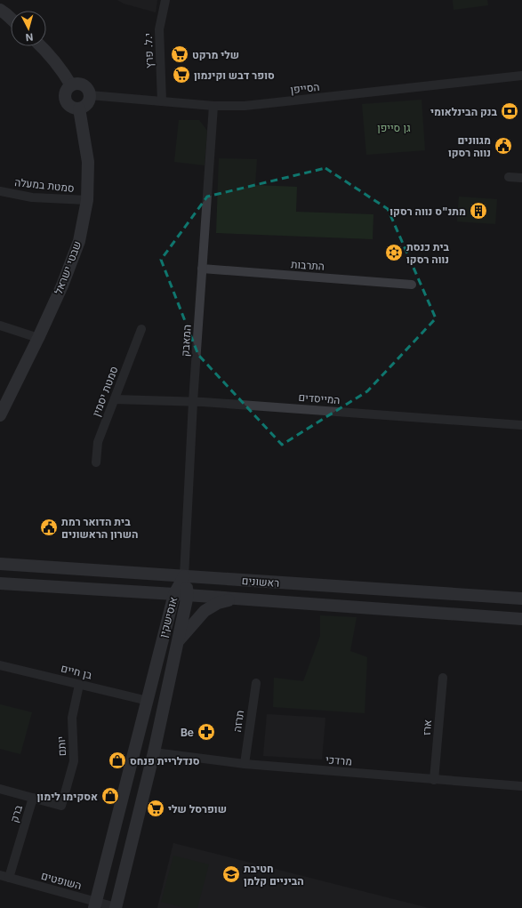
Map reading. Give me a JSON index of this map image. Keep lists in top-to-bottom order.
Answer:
{
  "streets": {
    "street": [
      "י.ל. פרץ",
      "הסייפן",
      "סמטת במעלה",
      "התרבות",
      "שבטי ישראל",
      "המאבק",
      "סמטת יסמין",
      "המייסדים",
      "ראשונים",
      "אוסישקין",
      "בן חיים",
      "תרזה",
      "ארז",
      "יותם",
      "מרדכי",
      "ברק",
      "השופטים"
    ]
  },
  "crossings": [
    ["י.ל. פרץ", "הסייפן"],
    ["הסייפן", "שבטי ישראל"],
    ["הסייפן", "המאבק"],
    ["סמטת במעלה", "שבטי ישראל"],
    ["התרבות", "המאבק"],
    ["המאבק", "המייסדים"],
    ["המאבק", "ראשונים"],
    ["המאבק", "אוסישקין"],
    ["סמטת יסמין", "המייסדים"],
    ["ראשונים", "אוסישקין"],
    ["אוסישקין", "בן חיים"],
    ["אוסישקין", "מרדכי"],
    ["אוסישקין", "השופטים"],
    ["בן חיים", "יותם"],
    ["תרזה", "מרדכי"],
    ["ארז", "מרדכי"],
    ["יותם", "ברק"],
    ["ברק", "השופטים"]
  ],
  "parks": ["גן סייפן"],
  "places": {
    "supermarket": ["שלי מרקט", "סופר דבש וקינמון", "שופרסל שלי"],
    "bank": ["בנק הבינלאומי"],
    "public building": ["מגוונים נווה רסקו", "בית הדואר רמת השרון הראשונים"],
    "building": ["מתנ\"ס נווה רסקו"],
    "synagogue": ["בית כנסת נווה רסקו"],
    "pharmacy": ["Be"],
    "shop": ["סנדלריית פנחס", "אסקימו לימון"],
    "school or university": ["חטיבת הביניים קלמן"]
  },
  "north": "bottom"
}
